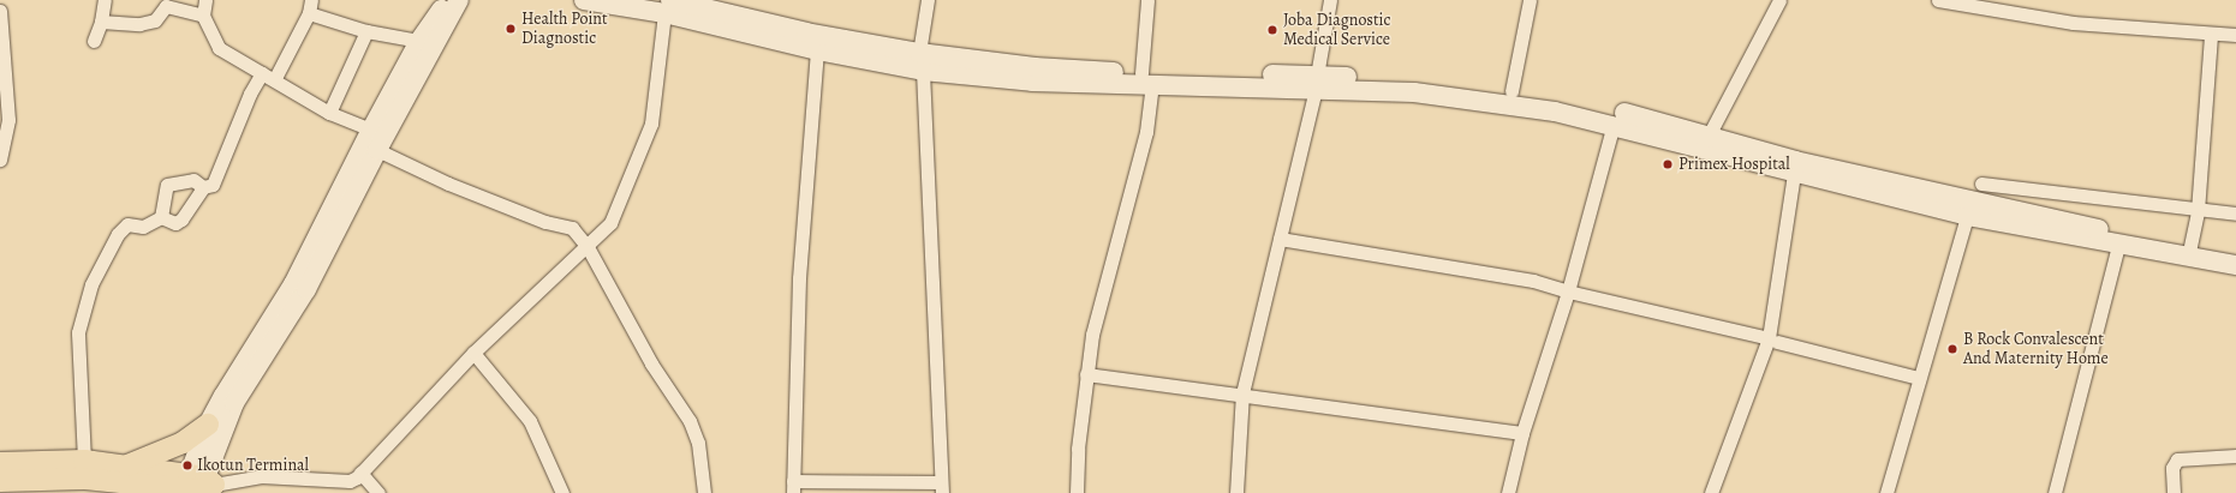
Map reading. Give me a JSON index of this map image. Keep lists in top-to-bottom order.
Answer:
{
  "places": [
    "Health Point Diagnostic",
    "Joba Diagnostic Medical Service",
    "Primex Hospital",
    "B Rock Convalescent And Maternity Home",
    "Ikotun Terminal"
  ]
}
